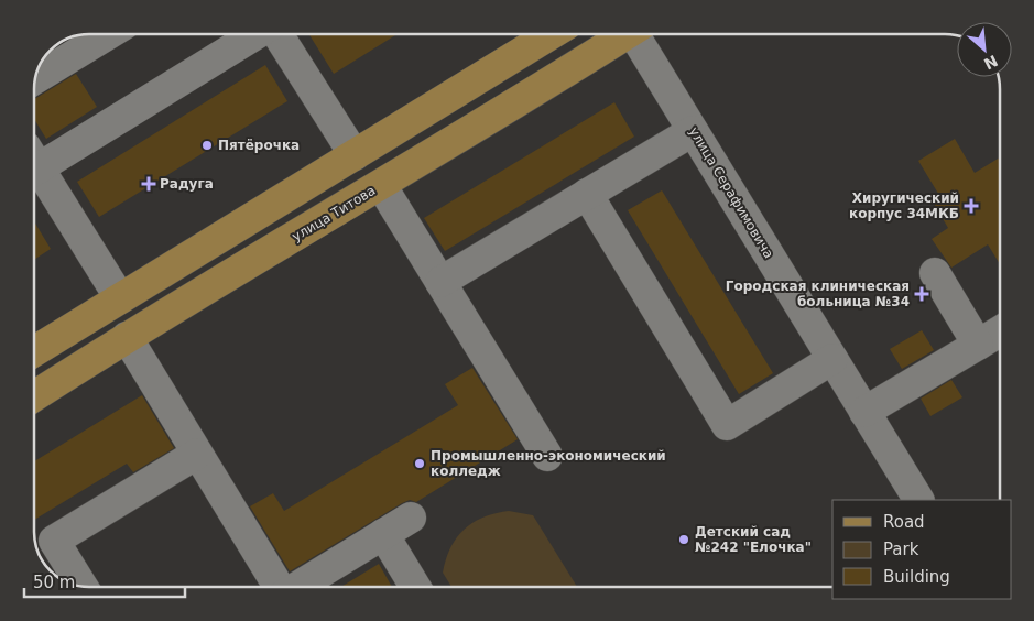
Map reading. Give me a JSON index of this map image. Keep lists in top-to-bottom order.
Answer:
{
  "streets": {
    "main road": ["улица Титова"],
    "street": ["улица Серафимовича"]
  },
  "places": {
    "other": ["Пятёрочка", "Промышленно-экономический колледж", "Детский сад №242 \"Елочка\""],
    "health": ["Радуга", "Хиругический корпус 34МКБ", "Городская клиническая больница №34"]
  },
  "legend": ["Road", "Park", "Building"],
  "scale_bar": "50 m",
  "north": "bottom right"
}
